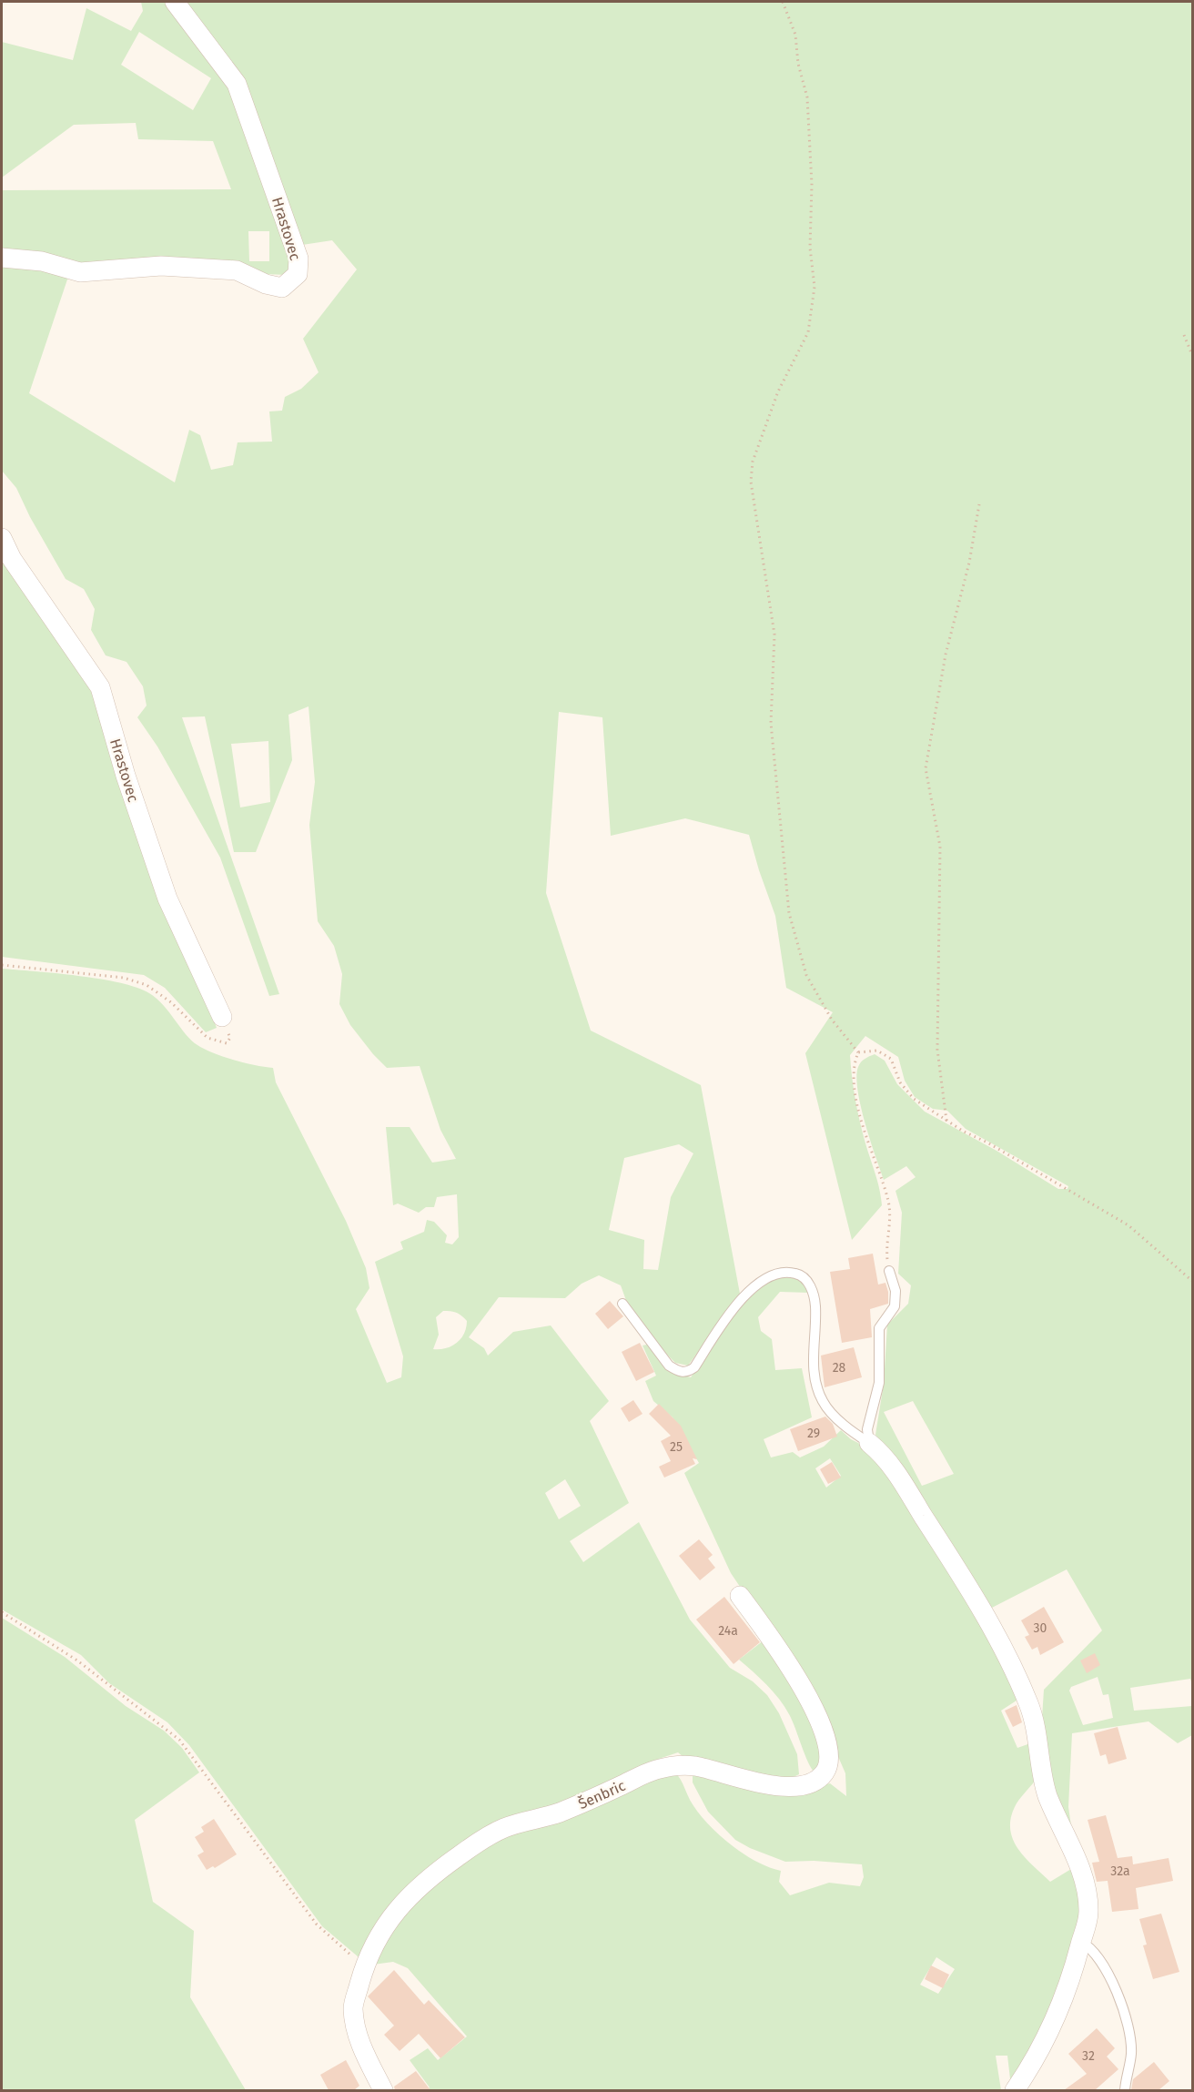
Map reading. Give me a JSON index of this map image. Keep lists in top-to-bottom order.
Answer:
{
  "streets": {
    "street": ["Hrastovec", "Šenbric"]
  },
  "house_numbers": [
    "28",
    "29",
    "25",
    "30",
    "24a",
    "32a",
    "32"
  ]
}
